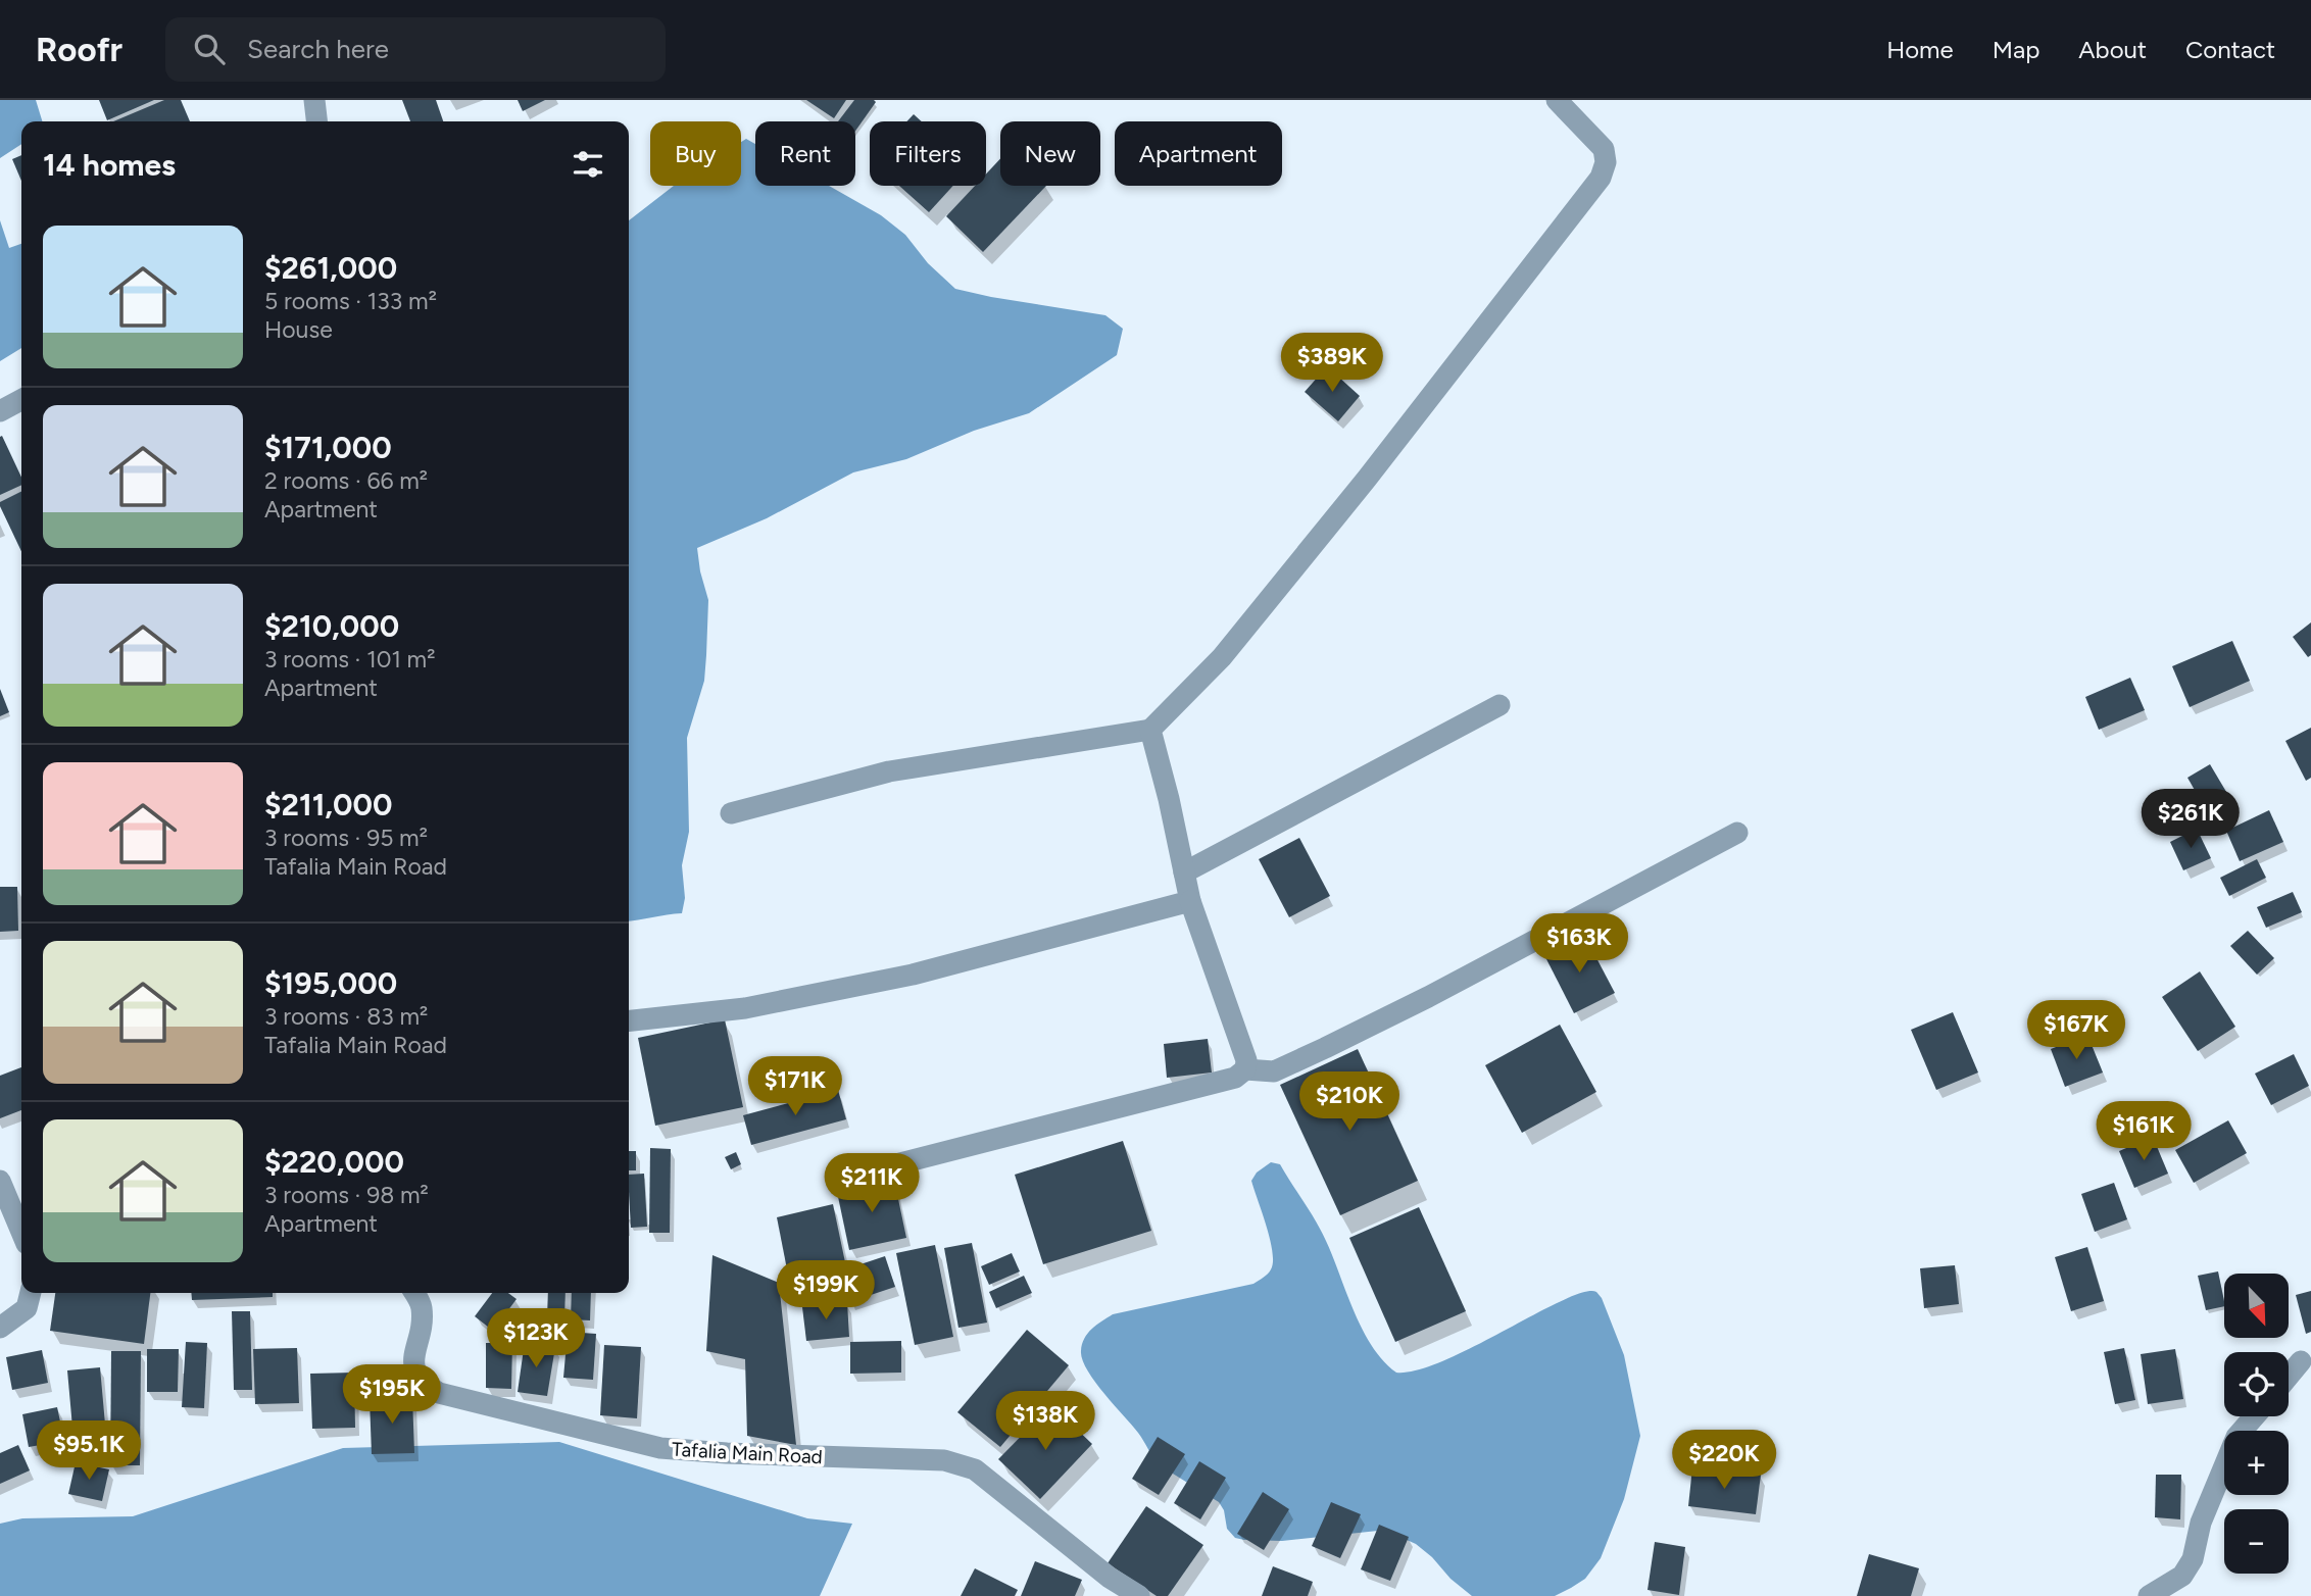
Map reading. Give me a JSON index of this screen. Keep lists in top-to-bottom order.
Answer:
{
  "streets": {
    "street": ["Tafalia Main Road"]
  },
  "north": "bottom right",
  "page": {
    "header": "Roofr",
    "search": "Search here",
    "nav": [
      "Home",
      "Map",
      "About",
      "Contact"
    ],
    "chip": [
      "Buy",
      "Rent",
      "Filters",
      "New",
      "Apartment"
    ],
    "heading": "14 homes",
    "list": [
      {
        "name": "$261,000",
        "note": "5 rooms · 133 m² · House"
      },
      {
        "name": "$171,000",
        "note": "2 rooms · 66 m² · Apartment"
      },
      {
        "name": "$210,000",
        "note": "3 rooms · 101 m² · Apartment"
      },
      {
        "name": "$211,000",
        "note": "3 rooms · 95 m² · Tafalia Main Road"
      },
      {
        "name": "$195,000",
        "note": "3 rooms · 83 m² · Tafalia Main Road"
      },
      {
        "name": "$220,000",
        "note": "3 rooms · 98 m² · Apartment"
      }
    ],
    "price": [
      "$389K",
      "$261K",
      "$163K",
      "$167K",
      "$171K",
      "$210K",
      "$161K",
      "$211K",
      "$199K",
      "$123K",
      "$195K",
      "$138K",
      "$95.1K",
      "$220K"
    ],
    "map_buttons": ["+", "−"]
  }
}
